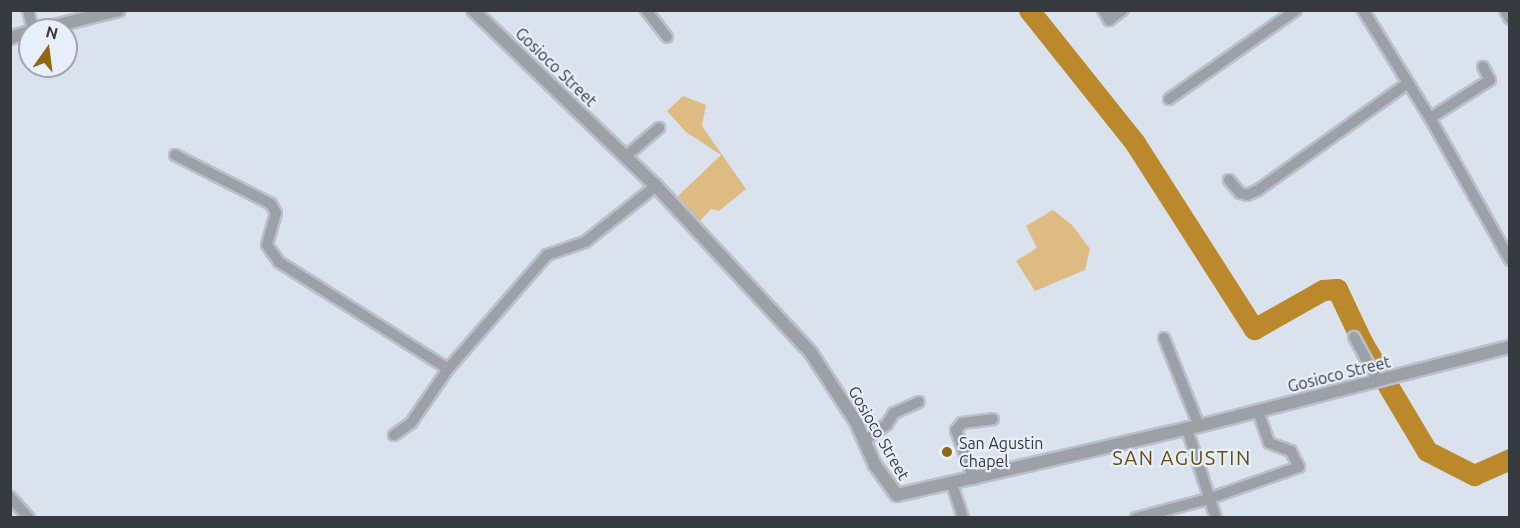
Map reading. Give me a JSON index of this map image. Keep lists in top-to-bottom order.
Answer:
{
  "streets": {
    "street": ["Gosioco Street"]
  },
  "districts": ["SAN AGUSTIN"],
  "places": ["San Agustin Chapel"],
  "north": "top"
}
